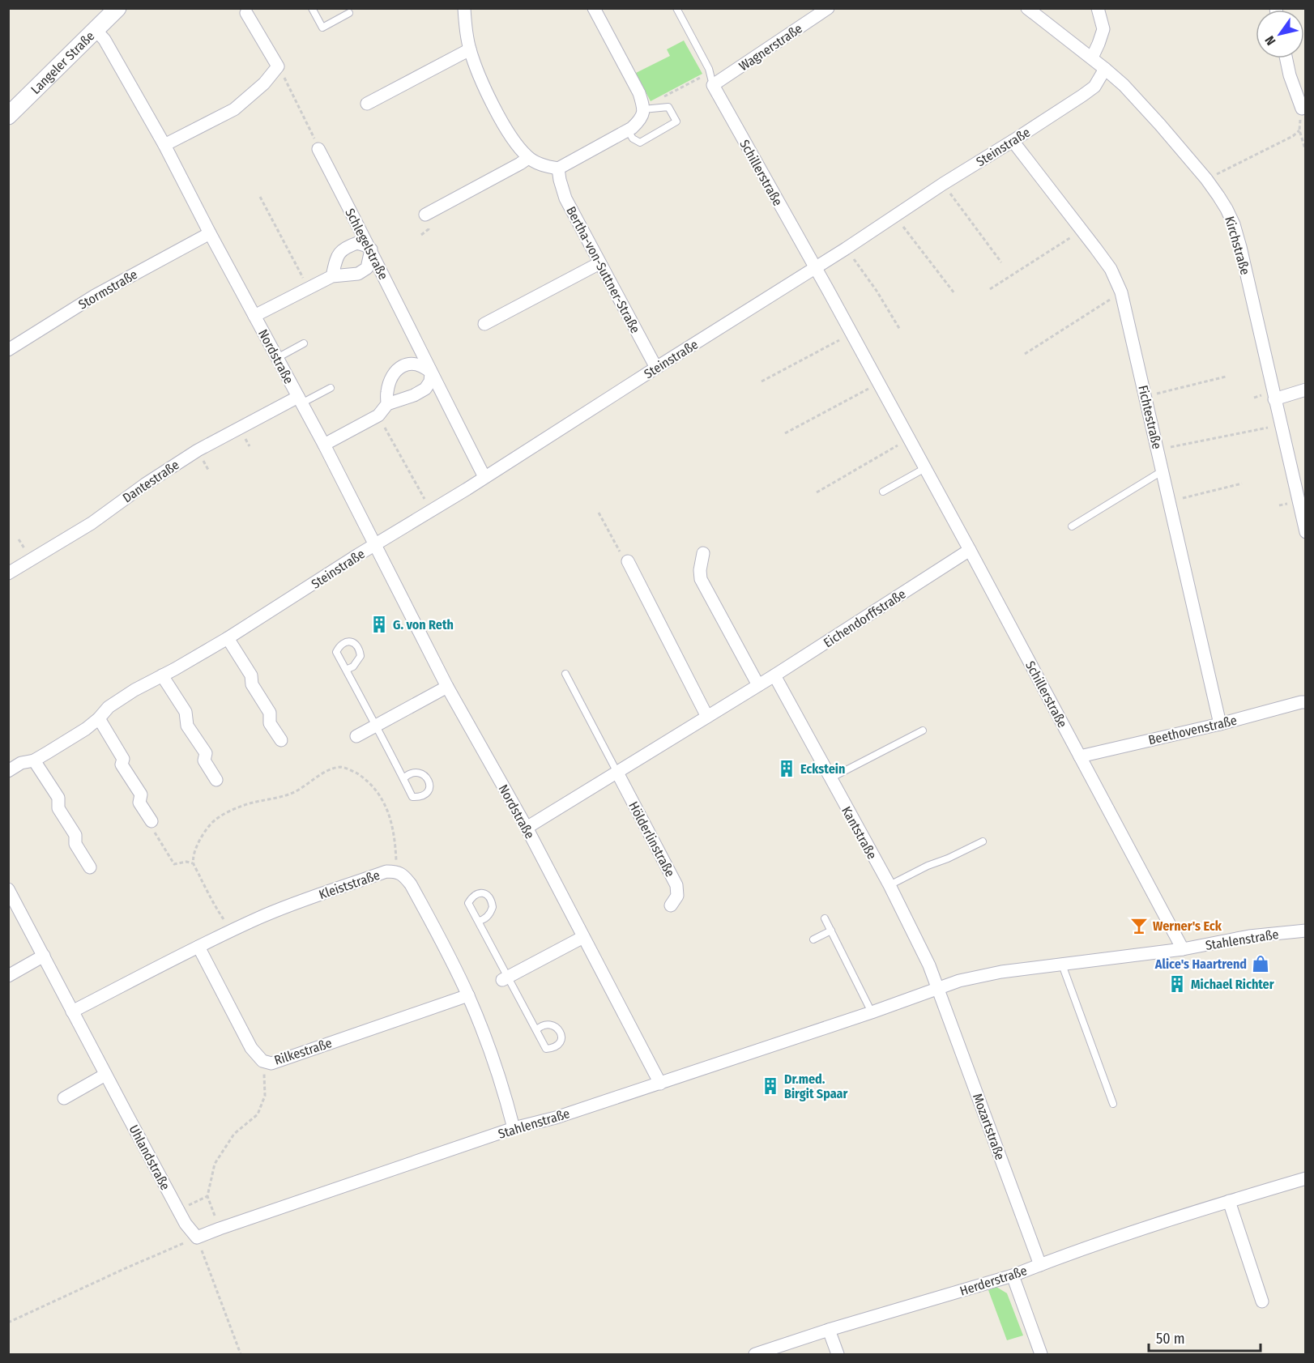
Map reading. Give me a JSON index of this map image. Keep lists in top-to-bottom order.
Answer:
{
  "streets": {
    "street": [
      "Wagnerstraße",
      "Langeler Straße",
      "Steinstraße",
      "Schillerstraße",
      "Schlegelstraße",
      "Kirchstraße",
      "Bertha-von-Suttner-Straße",
      "Stormstraße",
      "Nordstraße",
      "Fichtestraße",
      "Dantestraße",
      "Eichendorffstraße",
      "Beethovenstraße",
      "Kantstraße",
      "Hölderlinstraße",
      "Kleiststraße",
      "Stahlenstraße",
      "Rilkestraße",
      "Mozartstraße",
      "Uhlandstraße",
      "Herderstraße"
    ]
  },
  "crossings": [
    ["Wagnerstraße", "Schillerstraße"],
    ["Langeler Straße", "Nordstraße"],
    ["Steinstraße", "Schillerstraße"],
    ["Steinstraße", "Schlegelstraße"],
    ["Steinstraße", "Kirchstraße"],
    ["Steinstraße", "Bertha-von-Suttner-Straße"],
    ["Steinstraße", "Nordstraße"],
    ["Steinstraße", "Fichtestraße"],
    ["Schillerstraße", "Eichendorffstraße"],
    ["Schillerstraße", "Beethovenstraße"],
    ["Schillerstraße", "Stahlenstraße"],
    ["Stormstraße", "Nordstraße"],
    ["Nordstraße", "Dantestraße"],
    ["Nordstraße", "Eichendorffstraße"],
    ["Nordstraße", "Stahlenstraße"],
    ["Fichtestraße", "Beethovenstraße"],
    ["Eichendorffstraße", "Kantstraße"],
    ["Eichendorffstraße", "Hölderlinstraße"],
    ["Kantstraße", "Stahlenstraße"],
    ["Kantstraße", "Mozartstraße"],
    ["Kleiststraße", "Stahlenstraße"],
    ["Kleiststraße", "Rilkestraße"],
    ["Kleiststraße", "Uhlandstraße"],
    ["Stahlenstraße", "Mozartstraße"],
    ["Stahlenstraße", "Uhlandstraße"],
    ["Mozartstraße", "Herderstraße"]
  ],
  "places": {
    "building": [
      "G. von Reth",
      "Eckstein",
      "Michael Richter",
      "Dr.med. Birgit Spaar"
    ],
    "bar": ["Werner's Eck"],
    "shop": ["Alice's Haartrend"]
  },
  "scale_bar": "50 m",
  "north": "bottom left"
}
